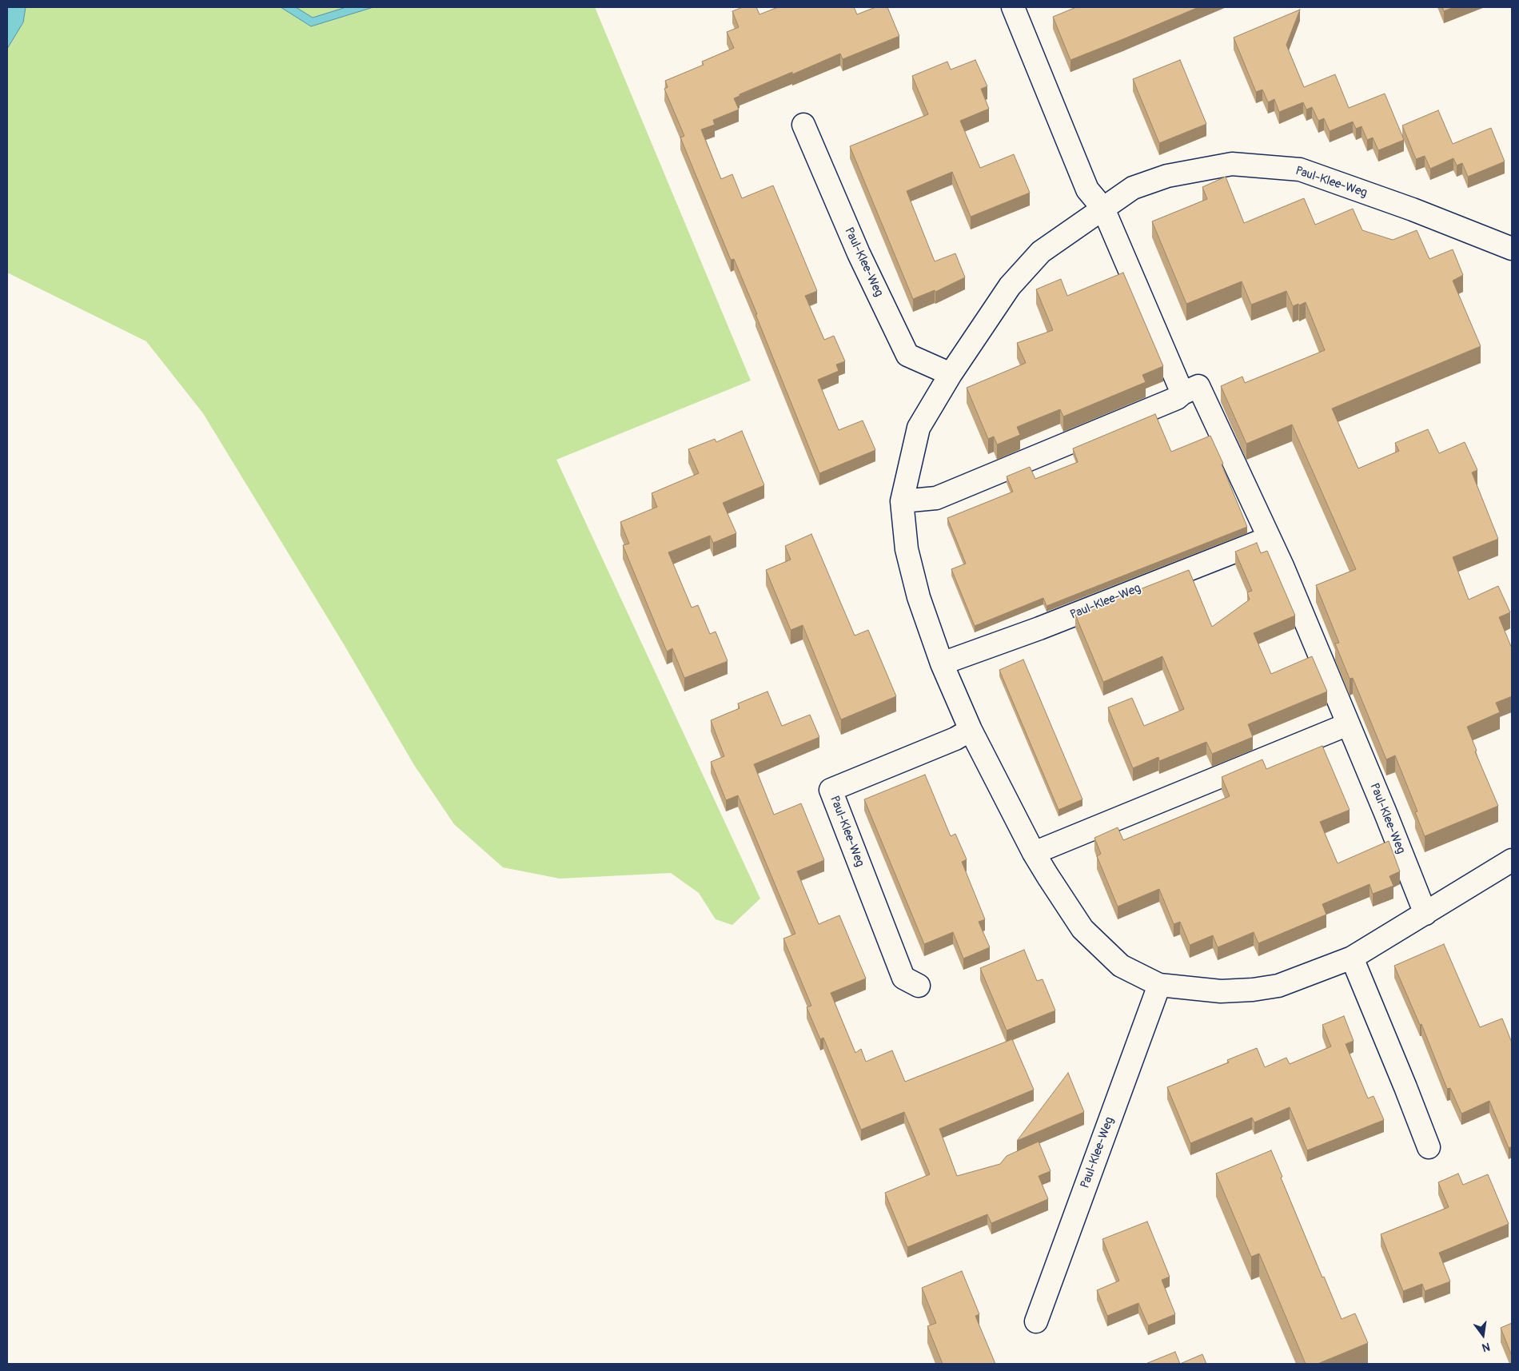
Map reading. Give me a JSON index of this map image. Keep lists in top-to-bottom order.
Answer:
{
  "streets": {
    "street": ["Paul-Klee-Weg"]
  },
  "north": "bottom"
}
